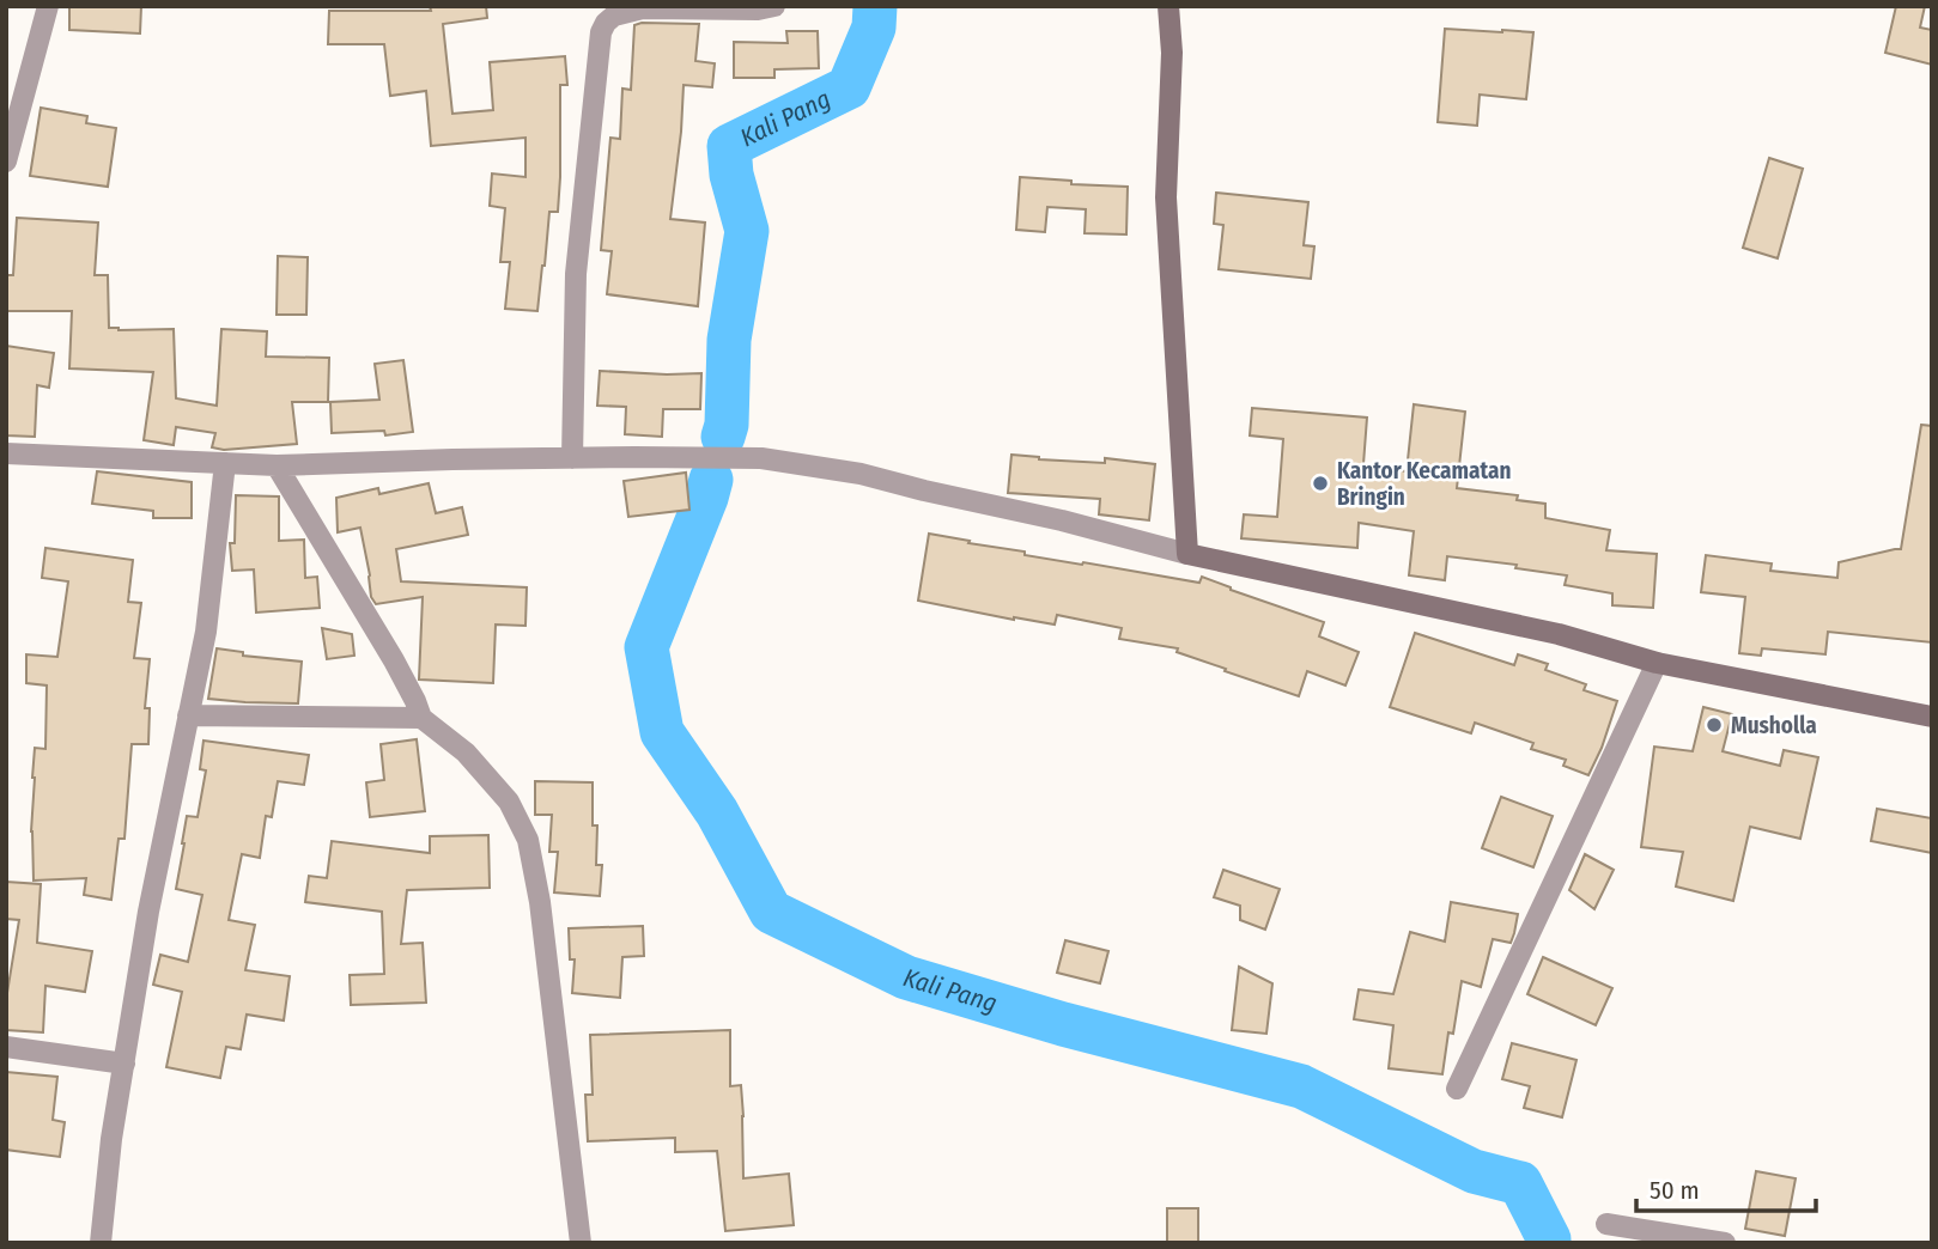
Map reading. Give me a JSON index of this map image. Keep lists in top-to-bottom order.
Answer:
{
  "water": ["Kali Pang"],
  "places": ["Kantor Kecamatan Bringin", "Musholla"],
  "scale_bar": "50 m"
}
